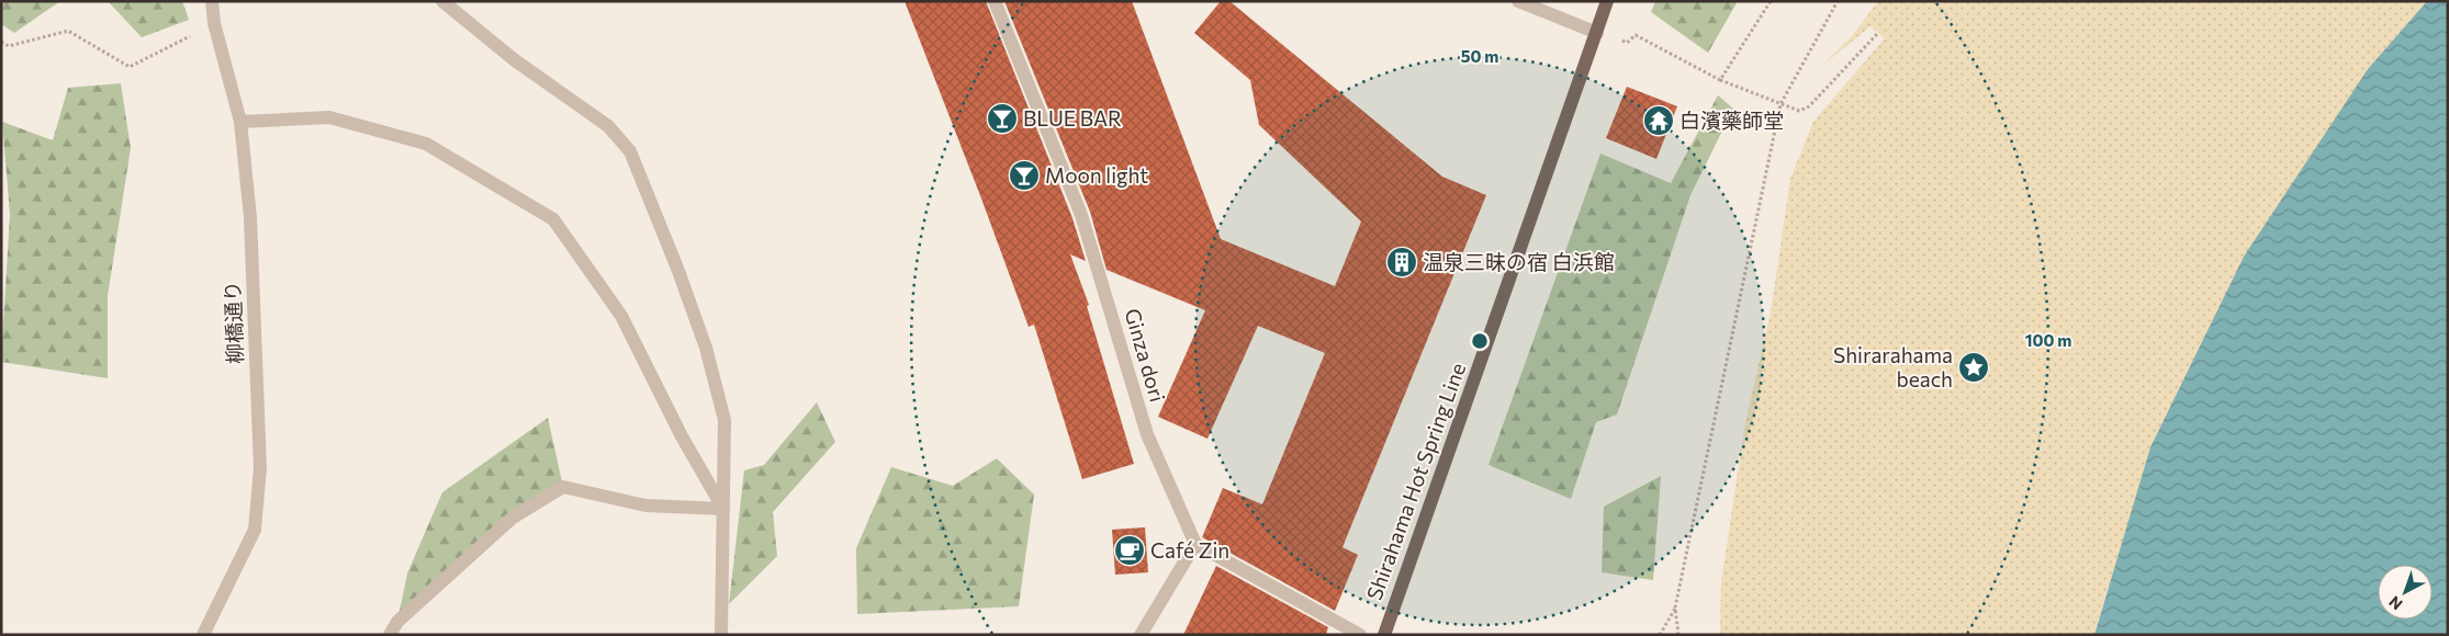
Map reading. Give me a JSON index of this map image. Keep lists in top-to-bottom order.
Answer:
{
  "streets": {
    "main road": ["Shirahama Hot Spring Line"],
    "street": ["柳橋通り", "Ginza dori"]
  },
  "places": {
    "bar": ["BLUE BAR", "Moon light"],
    "temple": ["白濱藥師堂"],
    "building": ["温泉三昧の宿 白浜館"],
    "place": ["Shirarahama beach"],
    "cafe": ["Café Zin"]
  },
  "north": "bottom left",
  "rings": ["50 m", "100 m"]
}
